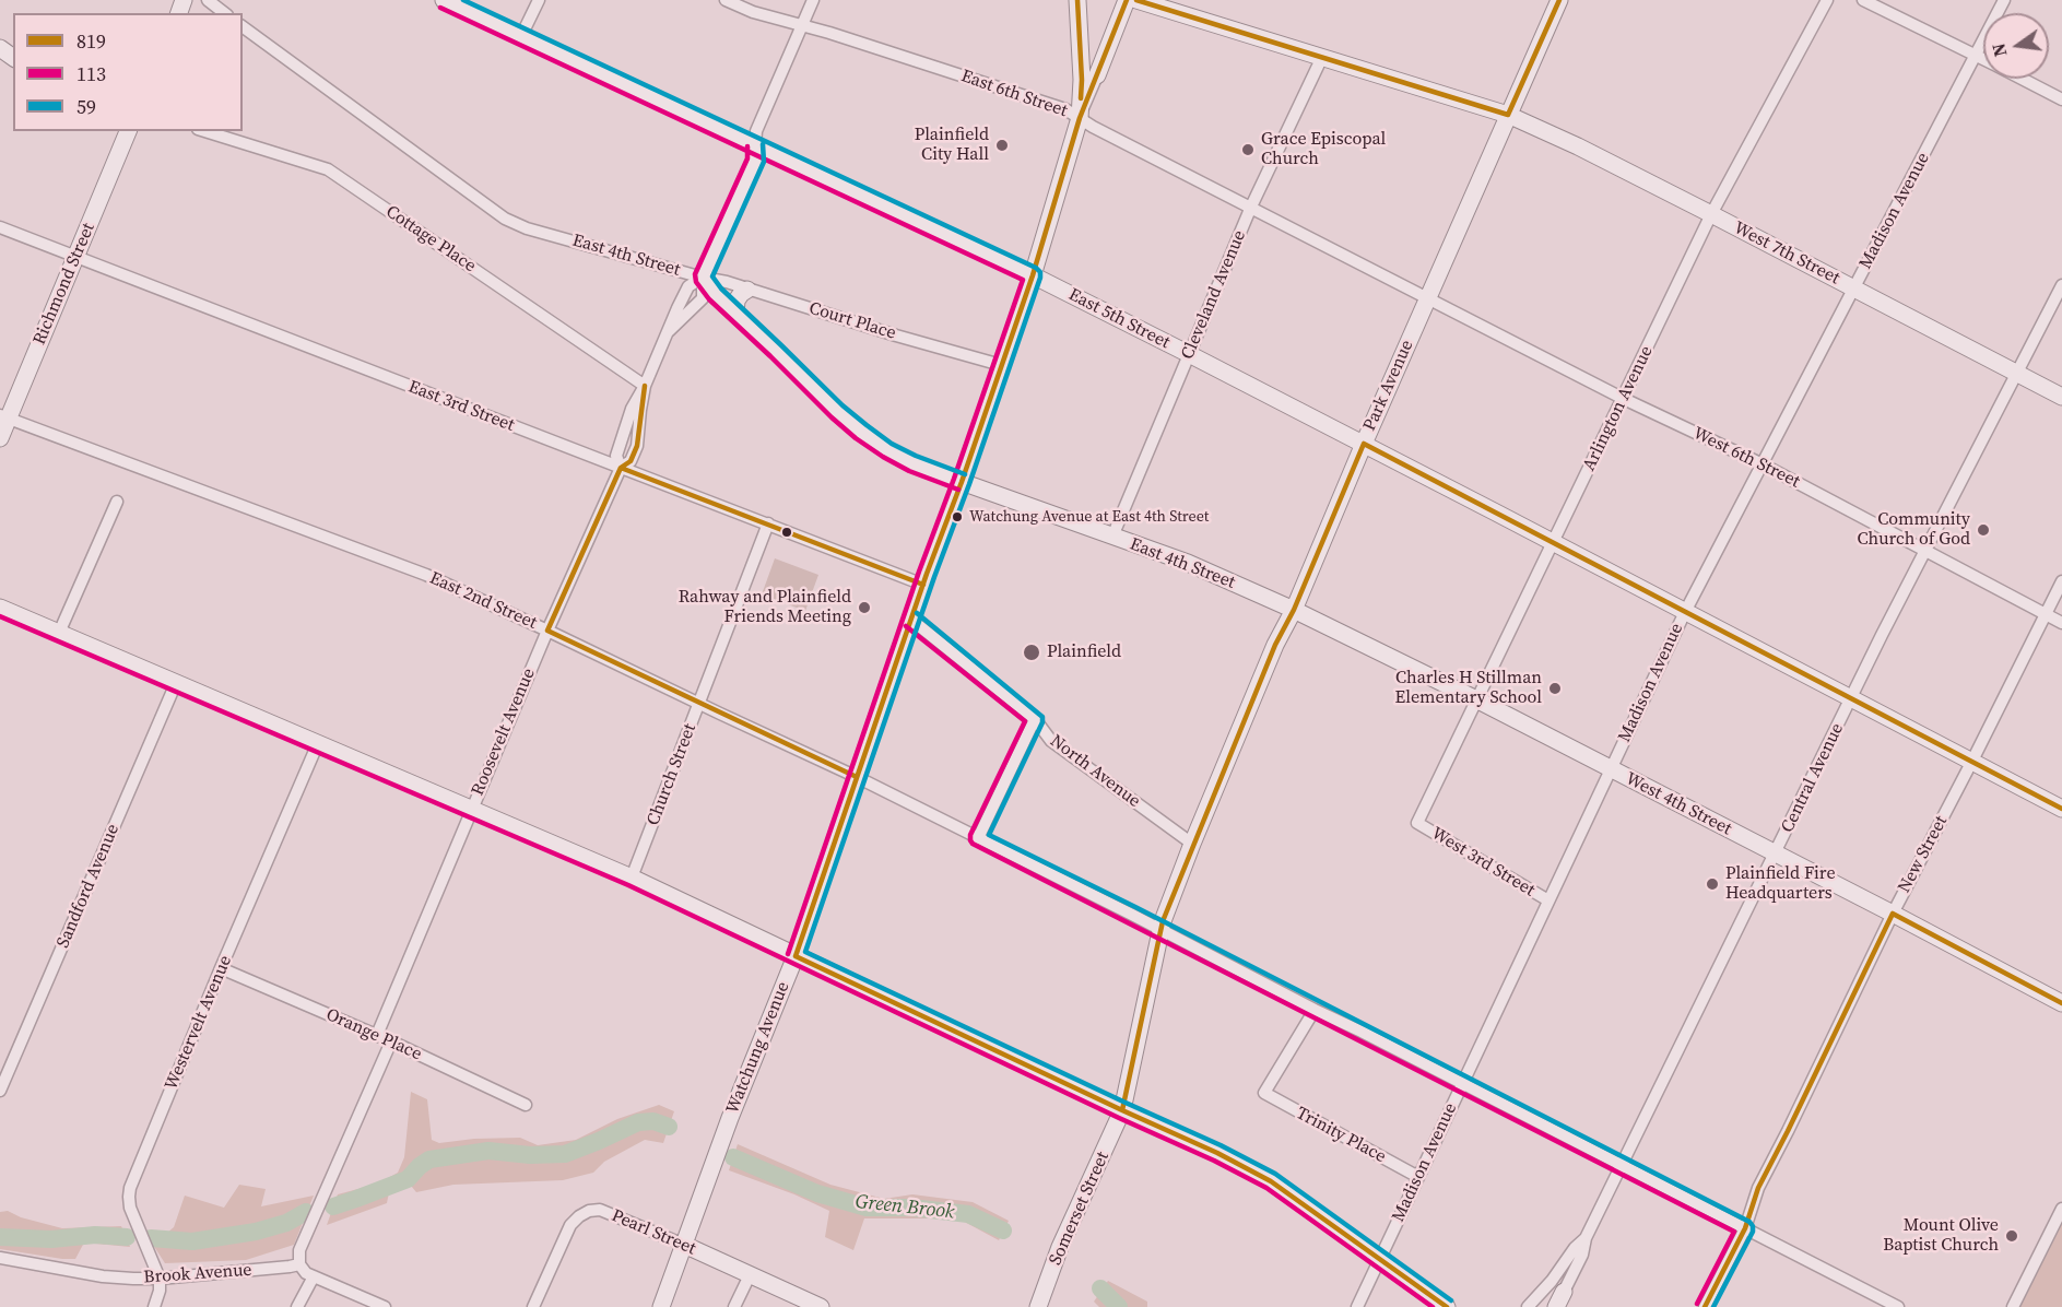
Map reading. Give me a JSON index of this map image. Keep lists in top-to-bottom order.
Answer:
{
  "streets": {
    "main road": [
      "West 7th Street",
      "East 4th Street",
      "Richmond Street",
      "East 5th Street",
      "Park Avenue",
      "Roosevelt Avenue",
      "West 4th Street",
      "Watchung Avenue",
      "Somerset Street",
      "Pearl Street"
    ],
    "street": [
      "East 6th Street",
      "Madison Avenue",
      "Cottage Place",
      "Cleveland Avenue",
      "Court Place",
      "East 3rd Street",
      "Arlington Avenue",
      "West 6th Street",
      "East 2nd Street",
      "North Avenue",
      "Church Street",
      "Central Avenue",
      "New Street",
      "West 3rd Street",
      "Sandford Avenue",
      "Westervelt Avenue",
      "Orange Place",
      "Trinity Place",
      "Brook Avenue"
    ]
  },
  "crossings": [
    ["East 6th Street", "Cleveland Avenue"],
    ["East 6th Street", "Park Avenue"],
    ["East 6th Street", "West 6th Street"],
    ["East 6th Street", "Roosevelt Avenue"],
    ["East 6th Street", "Watchung Avenue"],
    ["Madison Avenue", "West 7th Street"],
    ["Madison Avenue", "East 5th Street"],
    ["Madison Avenue", "West 6th Street"],
    ["Madison Avenue", "East 2nd Street"],
    ["Madison Avenue", "West 4th Street"],
    ["Madison Avenue", "West 3rd Street"],
    ["Madison Avenue", "Trinity Place"],
    ["Cottage Place", "Roosevelt Avenue"],
    ["West 7th Street", "Cleveland Avenue"],
    ["West 7th Street", "Park Avenue"],
    ["West 7th Street", "Arlington Avenue"],
    ["West 7th Street", "Central Avenue"],
    ["East 4th Street", "Cleveland Avenue"],
    ["East 4th Street", "Court Place"],
    ["East 4th Street", "Park Avenue"],
    ["East 4th Street", "Roosevelt Avenue"],
    ["East 4th Street", "West 4th Street"],
    ["East 4th Street", "Watchung Avenue"],
    ["Richmond Street", "East 3rd Street"],
    ["Richmond Street", "East 2nd Street"],
    ["Cleveland Avenue", "East 5th Street"],
    ["East 5th Street", "Park Avenue"],
    ["East 5th Street", "Arlington Avenue"],
    ["East 5th Street", "Roosevelt Avenue"],
    ["East 5th Street", "Central Avenue"],
    ["East 5th Street", "New Street"],
    ["East 5th Street", "Watchung Avenue"],
    ["Court Place", "Roosevelt Avenue"],
    ["Court Place", "Watchung Avenue"],
    ["Park Avenue", "West 6th Street"],
    ["Park Avenue", "East 2nd Street"],
    ["Park Avenue", "North Avenue"],
    ["Park Avenue", "West 4th Street"],
    ["Park Avenue", "Somerset Street"],
    ["East 3rd Street", "Roosevelt Avenue"],
    ["East 3rd Street", "Church Street"],
    ["East 3rd Street", "Watchung Avenue"],
    ["Arlington Avenue", "West 6th Street"],
    ["Arlington Avenue", "West 4th Street"],
    ["Arlington Avenue", "West 3rd Street"],
    ["West 6th Street", "Central Avenue"],
    ["West 6th Street", "New Street"],
    ["East 2nd Street", "Roosevelt Avenue"],
    ["East 2nd Street", "Church Street"],
    ["East 2nd Street", "Central Avenue"],
    ["East 2nd Street", "New Street"],
    ["East 2nd Street", "Watchung Avenue"],
    ["East 2nd Street", "Trinity Place"],
    ["Roosevelt Avenue", "Orange Place"],
    ["North Avenue", "Watchung Avenue"],
    ["Central Avenue", "West 4th Street"],
    ["West 4th Street", "New Street"],
    ["Westervelt Avenue", "Orange Place"],
    ["Westervelt Avenue", "Brook Avenue"],
    ["Watchung Avenue", "Pearl Street"]
  ],
  "water": ["Green Brook"],
  "places": [
    "Plainfield City Hall",
    "Grace Episcopal Church",
    "Watchung Avenue at East 4th Street",
    "Community Church of God",
    "Rahway and Plainfield Friends Meeting",
    "Plainfield",
    "Charles H Stillman Elementary School",
    "Plainfield Fire Headquarters",
    "Mount Olive Baptist Church"
  ],
  "lines": ["transit line 819", "transit line 59", "transit line 113"],
  "legend": ["819", "113", "59"],
  "north": "left"
}
